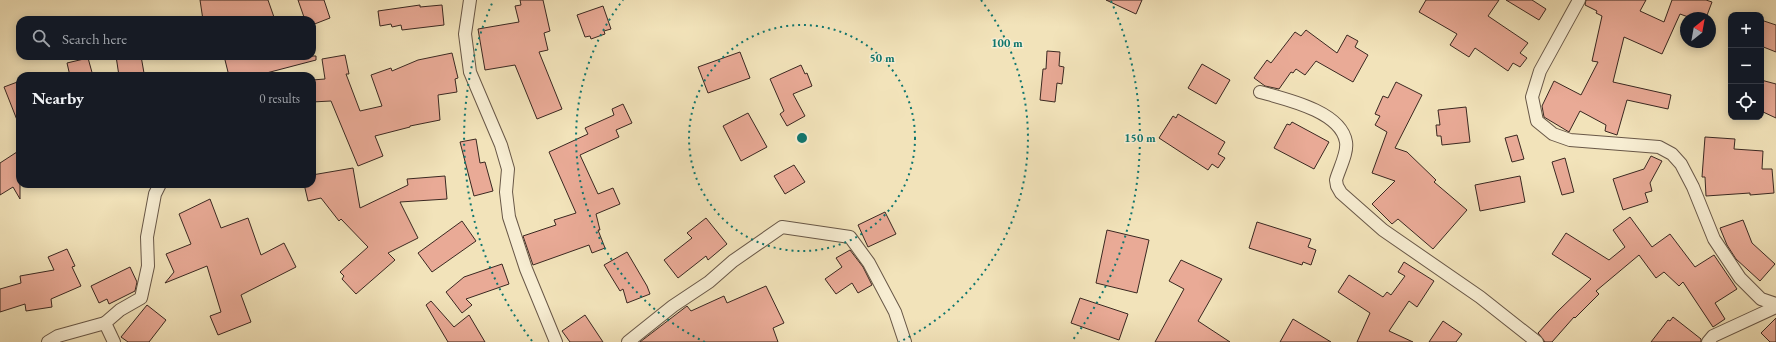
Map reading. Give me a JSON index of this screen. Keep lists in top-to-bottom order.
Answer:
{
  "north": "top right",
  "page": {
    "map_buttons": ["+", "−"],
    "search": "Search here",
    "heading": ["Nearby", "0 results"]
  },
  "rings": ["100 m", "50 m", "150 m"]
}
